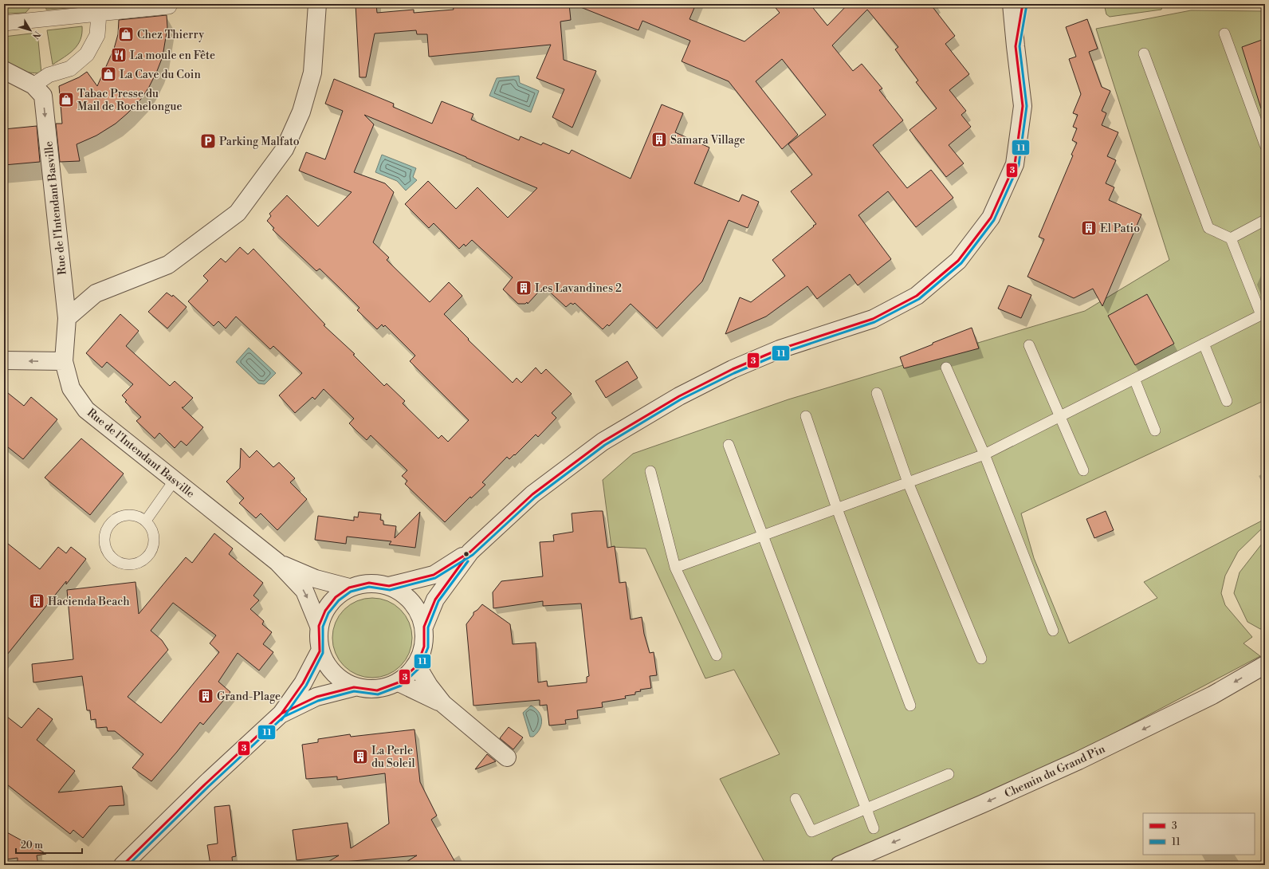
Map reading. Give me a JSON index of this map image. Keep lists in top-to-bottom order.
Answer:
{
  "streets": {
    "street": ["Rue de l'Intendant Basville", "Chemin du Grand Pin"]
  },
  "one_way": ["Rue de l'Intendant Basville", "Chemin du Grand Pin"],
  "places": {
    "shop": ["Chez Thierry", "La Cave du Coin", "Tabac Presse du Mail de Rochelongue"],
    "restaurant": ["La moule en Fête"],
    "building": [
      "Samara Village",
      "El Patio",
      "Les Lavandines 2",
      "Hacienda Beach",
      "Grand-Plage",
      "La Perle du Soleil"
    ],
    "parking": ["Parking Malfato"]
  },
  "lines": ["transit line 3", "transit line 11"],
  "legend": ["3", "11"],
  "scale_bar": "20 m",
  "north": "bottom right"
}
